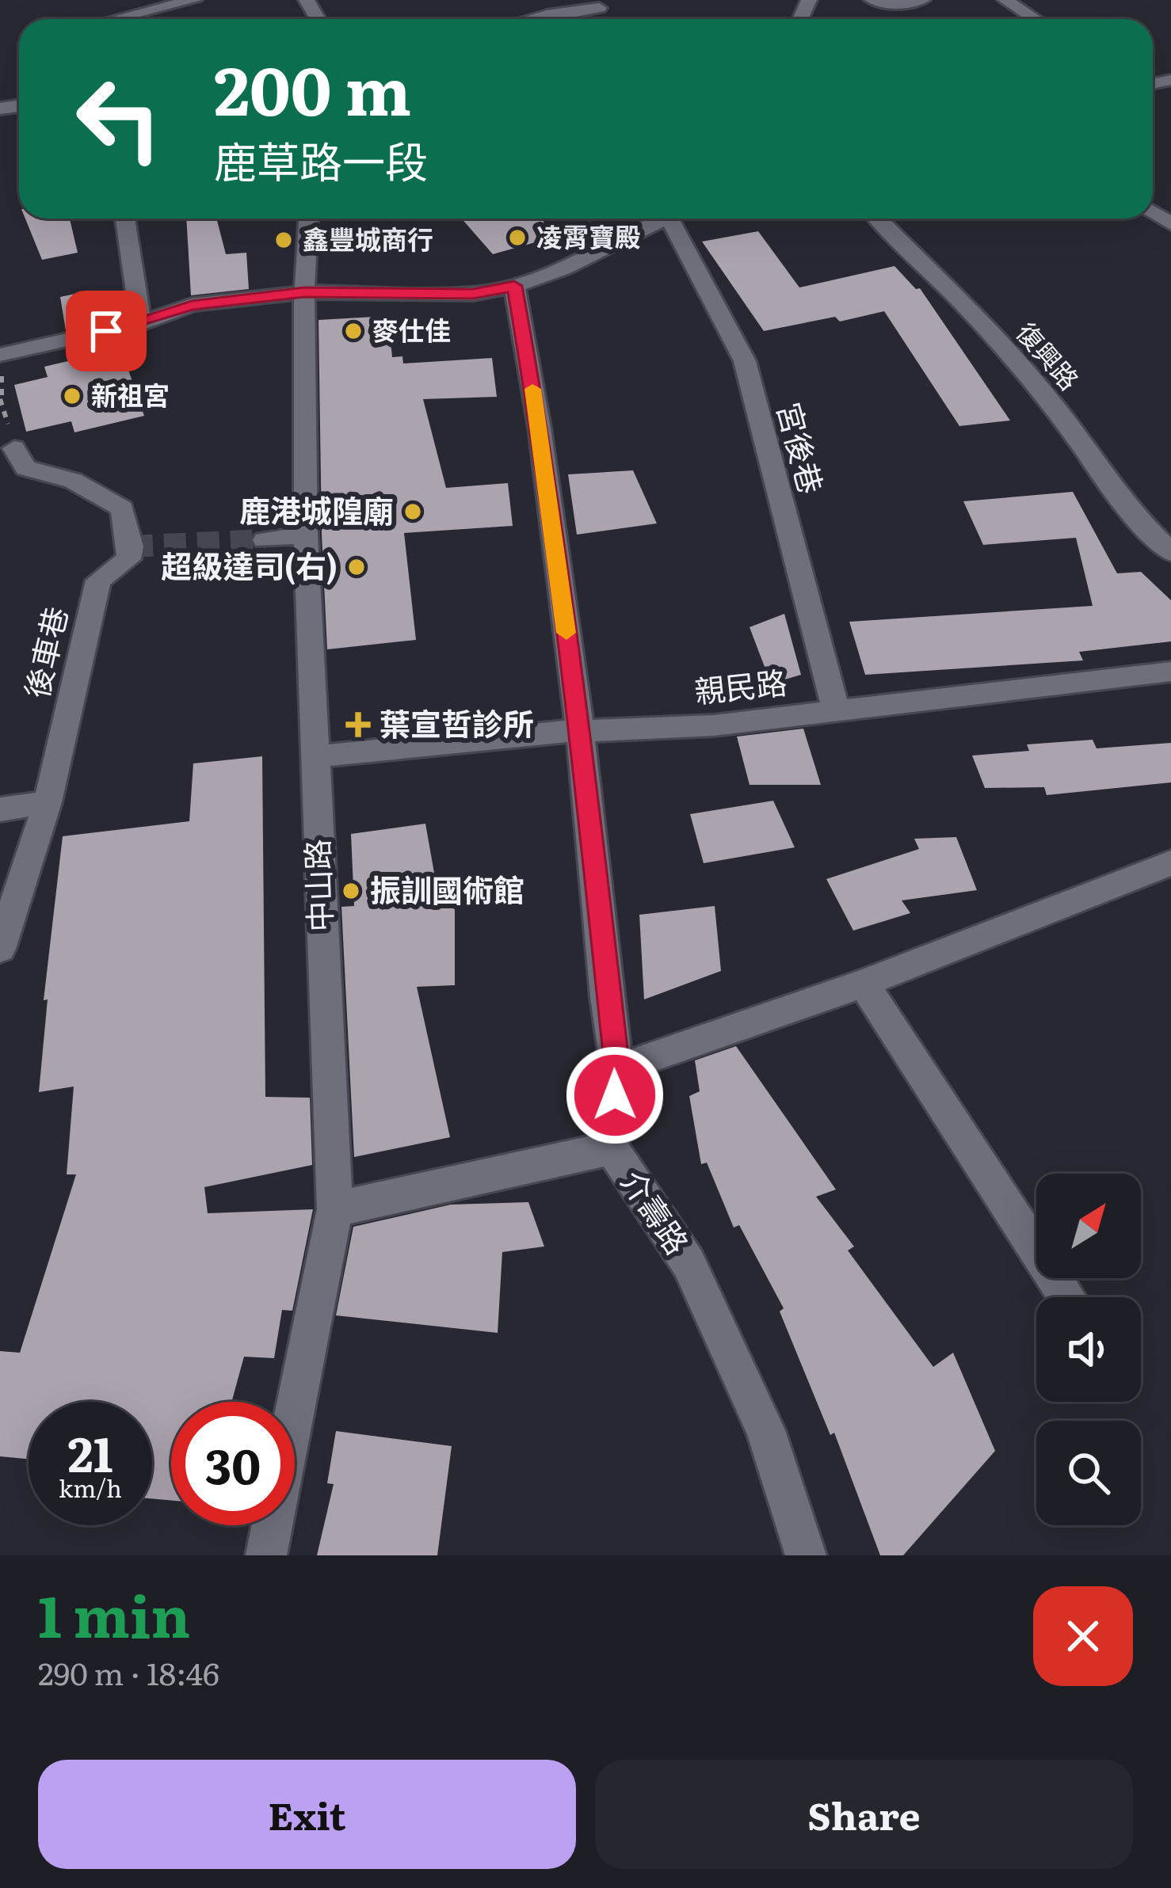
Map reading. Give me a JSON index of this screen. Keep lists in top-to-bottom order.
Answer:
{
  "streets": {
    "street": [
      "復興路",
      "宮後巷",
      "後車巷",
      "親民路",
      "中山路",
      "介壽路"
    ]
  },
  "crossings": [
    ["宮後巷", "親民路"],
    ["親民路", "中山路"],
    ["親民路", "介壽路"]
  ],
  "places": {
    "other": [
      "凌霄寶殿",
      "鑫豐城商行",
      "麥仕佳",
      "新祖宮",
      "鹿港城隍廟",
      "超級達司(右)",
      "振訓國術館"
    ],
    "health": ["葉宣哲診所"]
  },
  "north": "top right",
  "page": {
    "turn": ["200 m", "鹿草路一段"],
    "speed": "21 km/h",
    "limit": "30",
    "heading": ["1 min", "290 m · 18:46"],
    "buttons": ["Exit", "Share"]
  }
}
